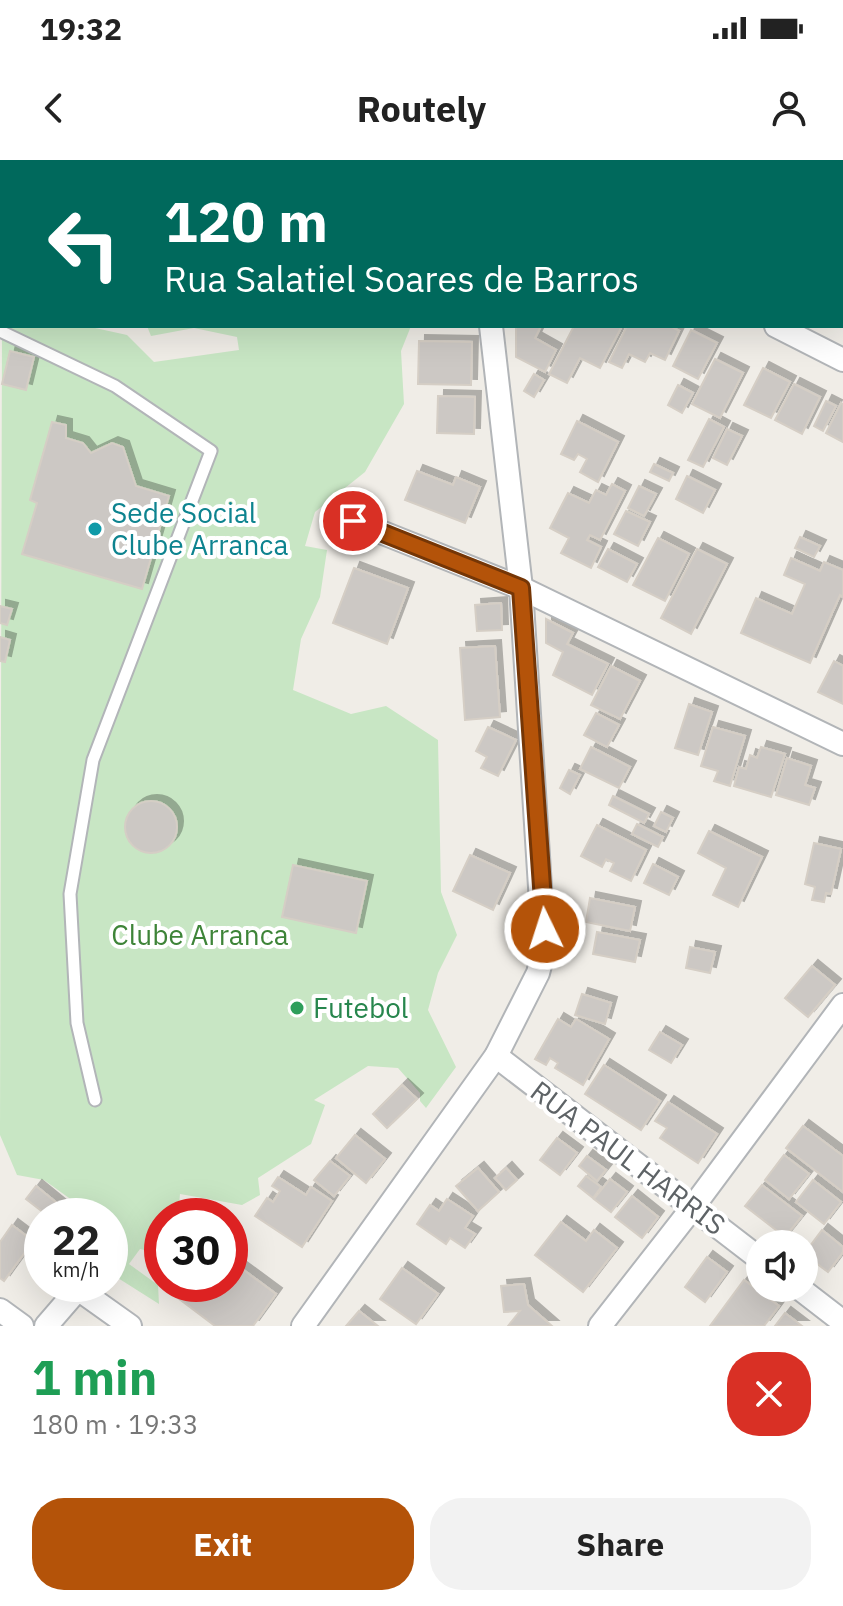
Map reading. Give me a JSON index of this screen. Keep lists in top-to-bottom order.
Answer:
{
  "streets": {
    "street": ["RUA PAUL HARRIS"]
  },
  "parks": ["Clube Arranca"],
  "places": ["Sede Social Clube Arranca", "Futebol"],
  "page": {
    "status": "19:32",
    "header": "Routely",
    "turn": ["120 m", "Rua Salatiel Soares de Barros"],
    "speed": "22 km/h",
    "limit": "30",
    "heading": ["1 min", "180 m · 19:33"],
    "buttons": ["Exit", "Share"]
  }
}
